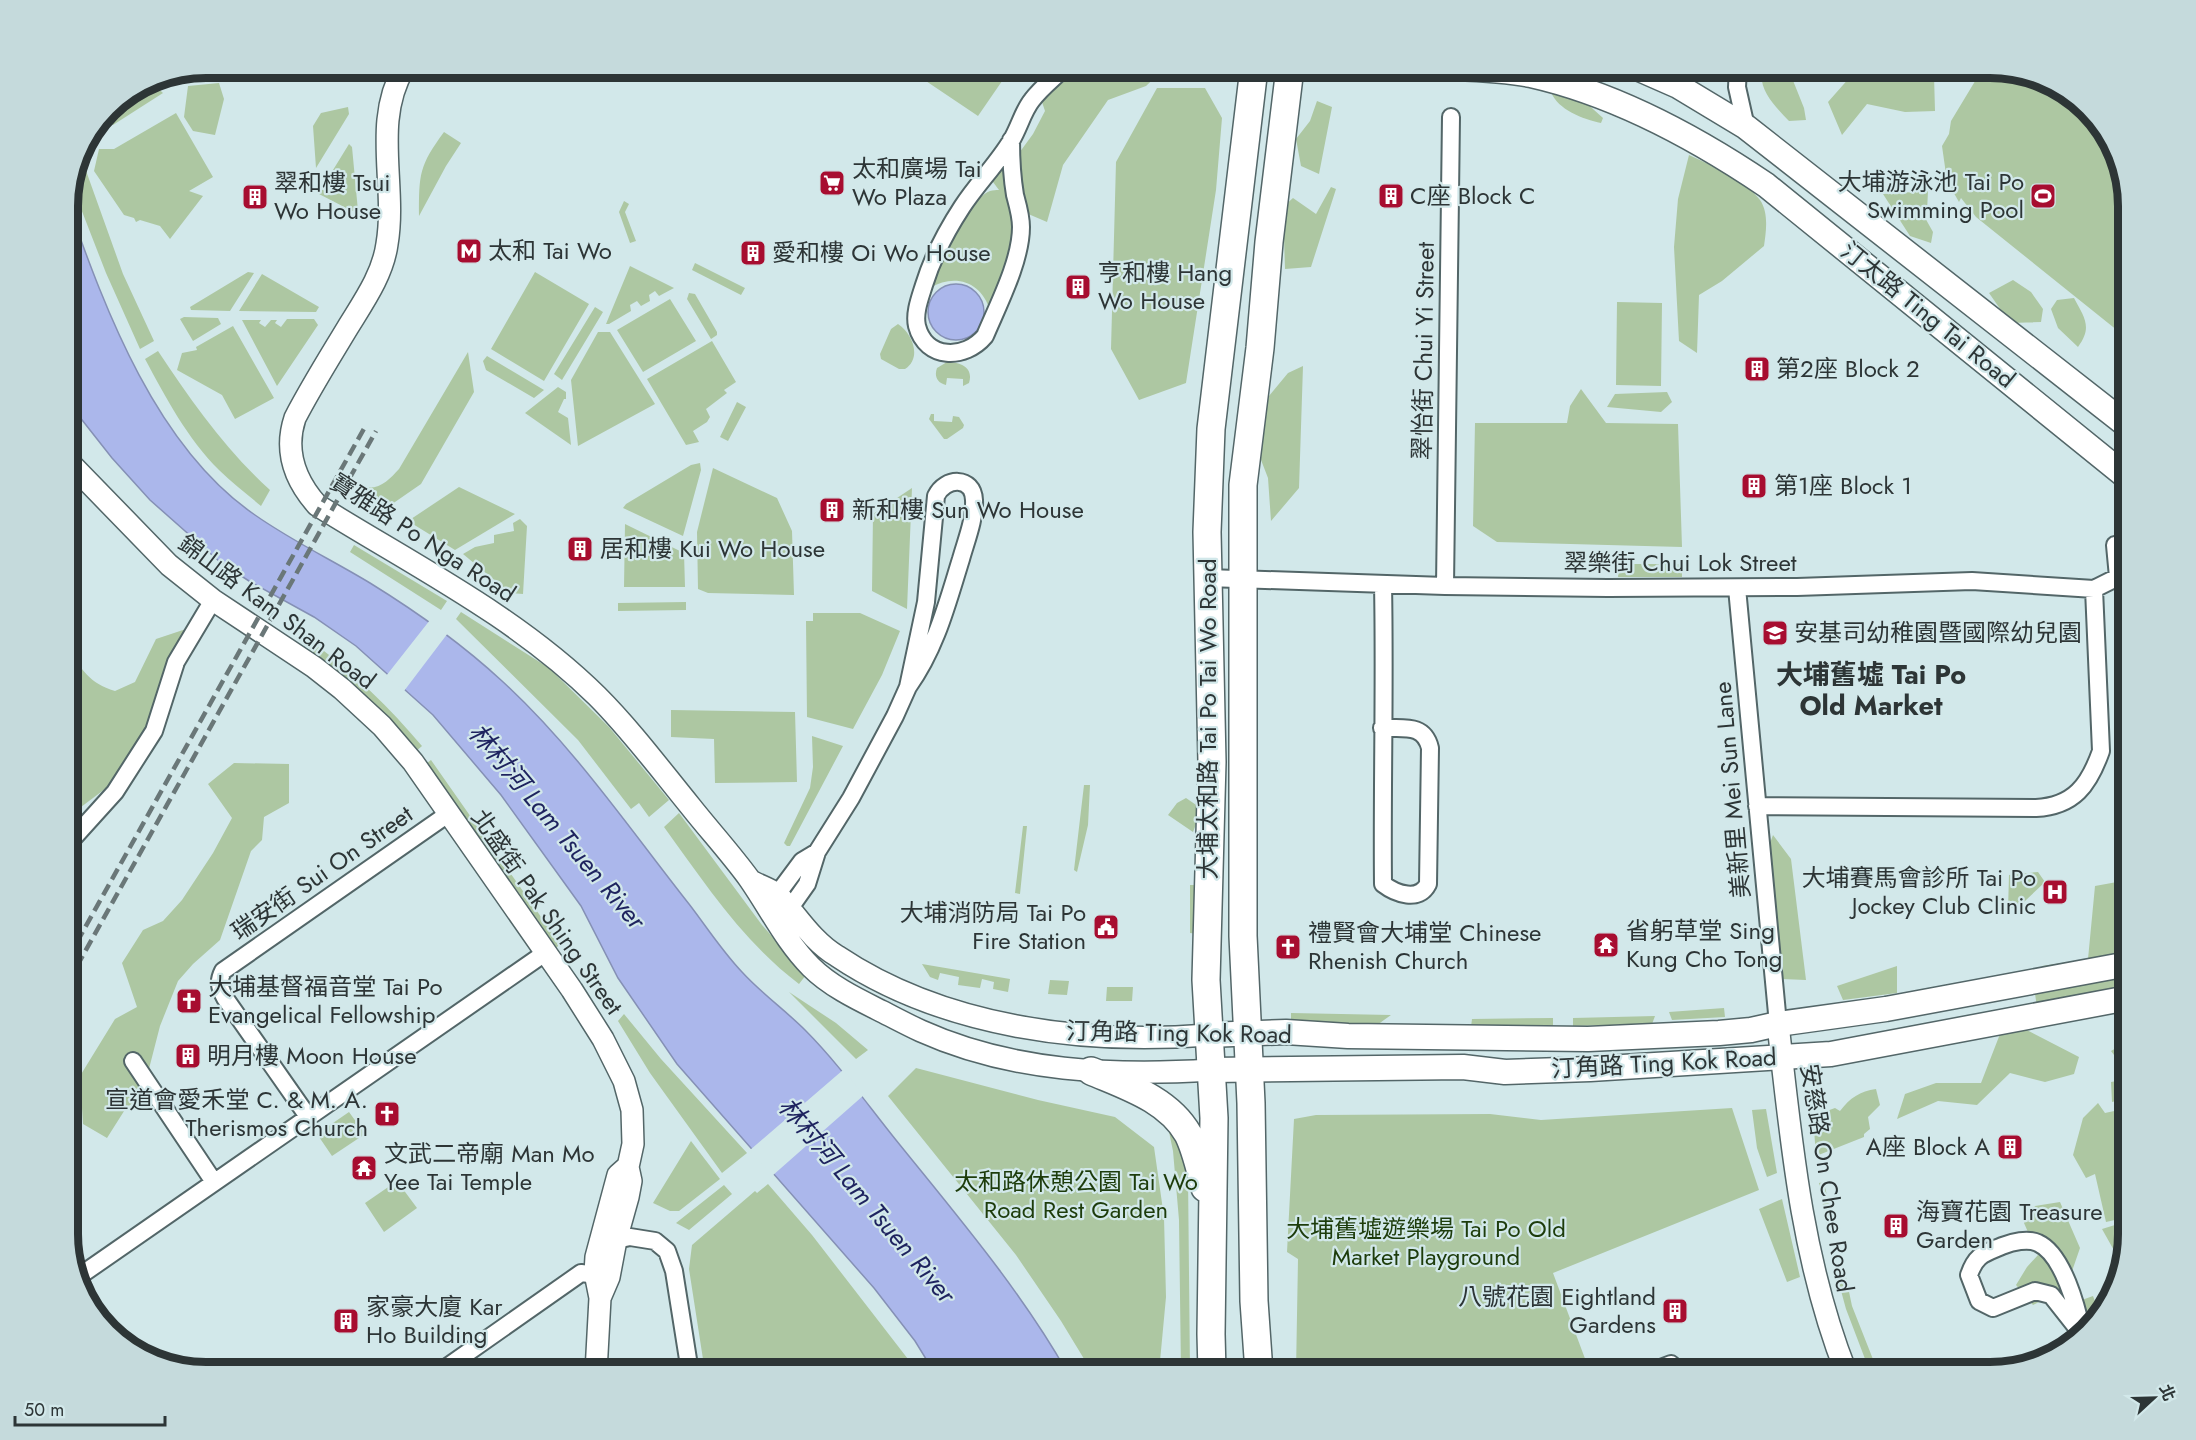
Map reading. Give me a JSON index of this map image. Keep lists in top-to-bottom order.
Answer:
{
  "streets": {
    "main road": ["汀太路 Ting Tai Road", "大埔太和路 Tai Po Tai Wo Road", "汀角路 Ting Kok Road"],
    "street": [
      "翠怡街 Chui Yi Street",
      "寶雅路 Po Nga Road",
      "翠樂街 Chui Lok Street",
      "錦山路 Kam Shan Road",
      "美新里 Mei Sun Lane",
      "瑞安街 Sui On Street",
      "北盛街 Pak Shing Street",
      "安慈路 On Chee Road"
    ]
  },
  "crossings": [
    ["翠怡街 Chui Yi Street", "翠樂街 Chui Lok Street"],
    ["寶雅路 Po Nga Road", "汀角路 Ting Kok Road"],
    ["翠樂街 Chui Lok Street", "大埔太和路 Tai Po Tai Wo Road"],
    ["翠樂街 Chui Lok Street", "美新里 Mei Sun Lane"],
    ["錦山路 Kam Shan Road", "北盛街 Pak Shing Street"],
    ["大埔太和路 Tai Po Tai Wo Road", "汀角路 Ting Kok Road"],
    ["美新里 Mei Sun Lane", "汀角路 Ting Kok Road"],
    ["美新里 Mei Sun Lane", "安慈路 On Chee Road"],
    ["瑞安街 Sui On Street", "北盛街 Pak Shing Street"],
    ["汀角路 Ting Kok Road", "安慈路 On Chee Road"]
  ],
  "districts": ["大埔舊墟 Tai Po Old Market"],
  "water": ["林村河 Lam Tsuen River"],
  "parks": ["太和路休憩公園 Tai Wo Road Rest Garden", "大埔舊墟遊樂場 Tai Po Old Market Playground"],
  "places": {
    "supermarket": ["太和廣場 Tai Wo Plaza"],
    "building": [
      "C座 Block C",
      "翠和樓 Tsui Wo House",
      "愛和樓 Oi Wo House",
      "亨和樓 Hang Wo House",
      "第2座 Block 2",
      "第1座 Block 1",
      "新和樓 Sun Wo House",
      "居和樓 Kui Wo House",
      "明月樓 Moon House",
      "A座 Block A",
      "海寶花園 Treasure Garden",
      "八號花園 Eightland Gardens",
      "家豪大廈 Kar Ho Building"
    ],
    "sports": ["大埔游泳池 Tai Po Swimming Pool"],
    "metro station": ["太和 Tai Wo"],
    "school or university": ["安基司幼稚園暨國際幼兒園"],
    "hospital": ["大埔賽馬會診所 Tai Po Jockey Club Clinic"],
    "public building": ["大埔消防局 Tai Po Fire Station"],
    "temple": ["省躬草堂 Sing Kung Cho Tong", "文武二帝廟 Man Mo Yee Tai Temple"],
    "church": ["禮賢會大埔堂 Chinese Rhenish Church", "大埔基督福音堂 Tai Po Evangelical Fellowship", "宣道會愛禾堂 C. & M. A. Therismos Church"]
  },
  "scale_bar": "50 m",
  "north": "right"
}
